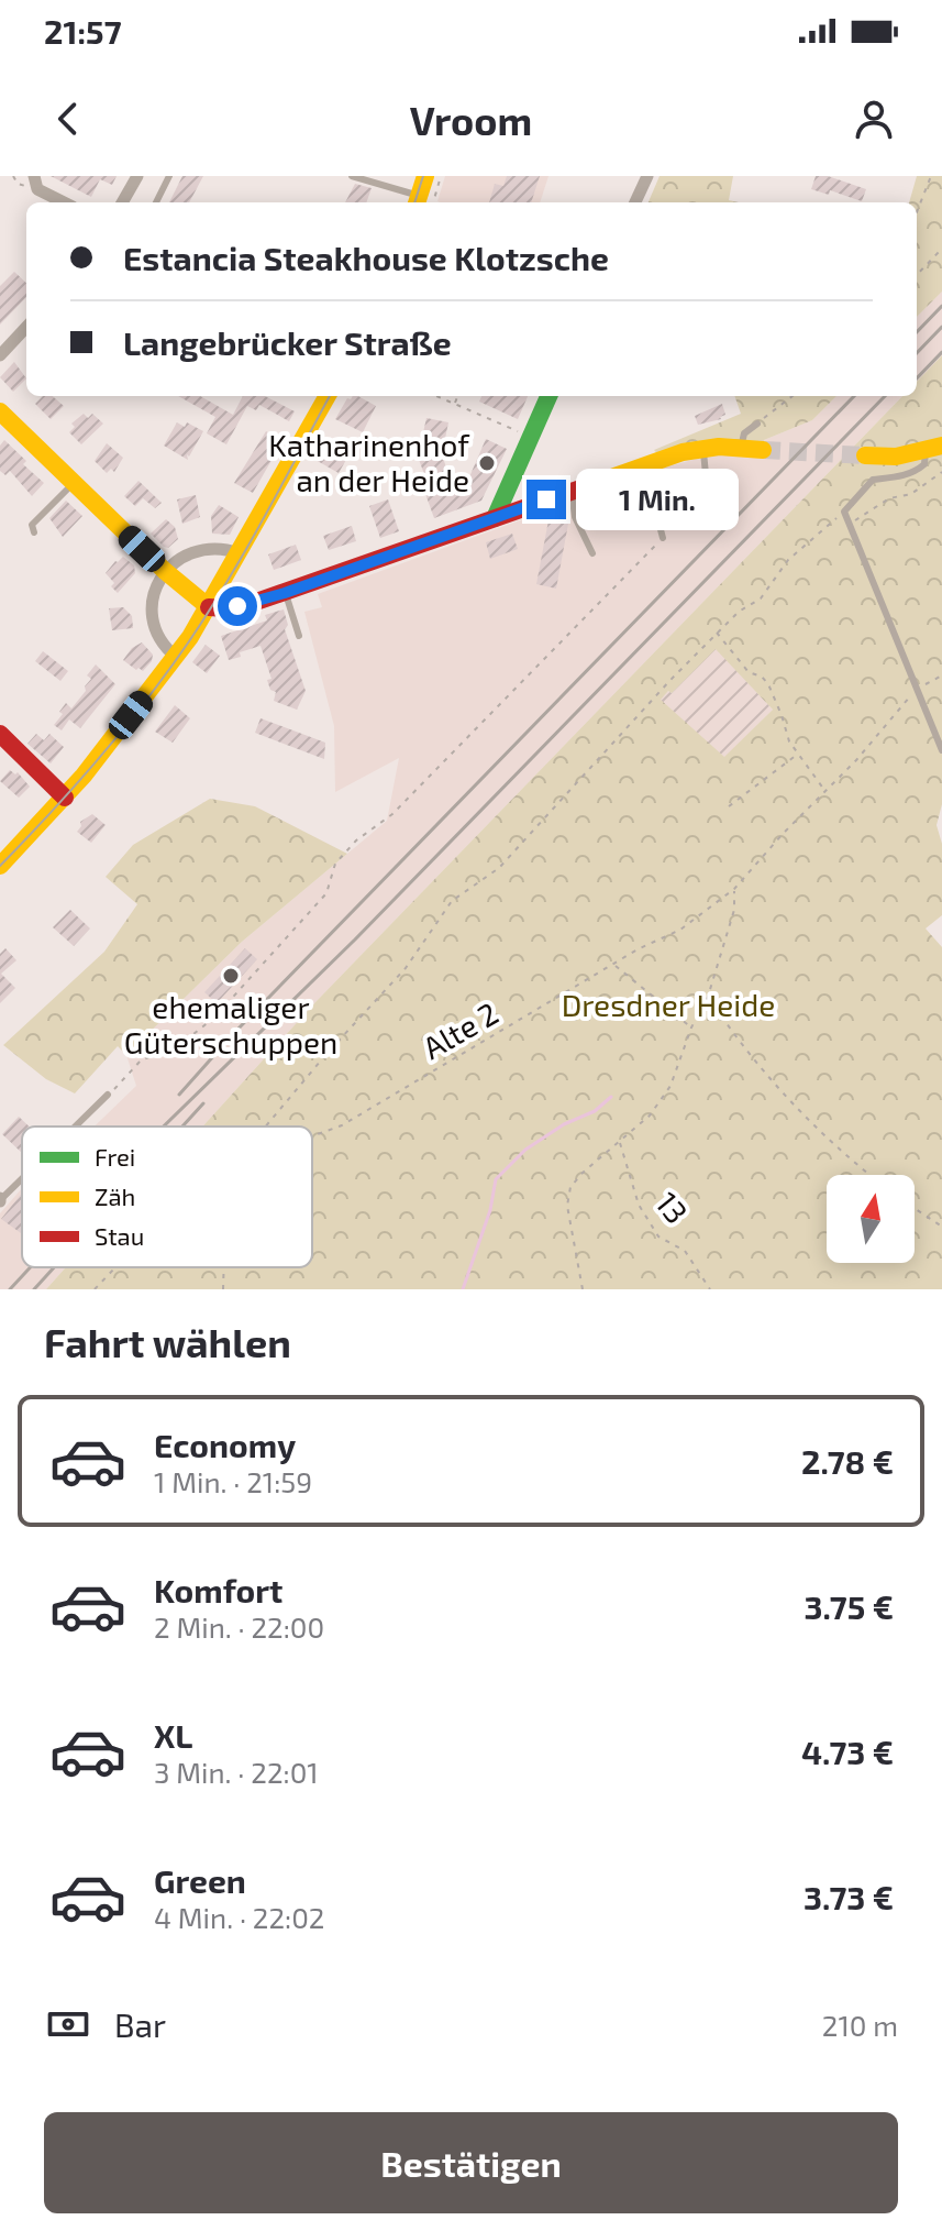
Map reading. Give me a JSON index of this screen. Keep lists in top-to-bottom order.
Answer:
{
  "streets": {
    "path": ["Alte 2", "13"]
  },
  "parks": ["Dresdner Heide"],
  "places": ["Katharinenhof an der Heide", "ehemaliger Güterschuppen"],
  "legend": ["Frei", "Zäh", "Stau"],
  "north": "top",
  "page": {
    "status": "21:57",
    "header": "Vroom",
    "banner": ["Estancia Steakhouse Klotzsche", "Langebrücker Straße"],
    "bubble": "1 Min.",
    "heading": "Fahrt wählen",
    "list": [
      {
        "name": "Economy",
        "note": "1 Min. · 21:59",
        "value": "2.78 €"
      },
      {
        "name": "Komfort",
        "note": "2 Min. · 22:00",
        "value": "3.75 €"
      },
      {
        "name": "XL",
        "note": "3 Min. · 22:01",
        "value": "4.73 €"
      },
      {
        "name": "Green",
        "note": "4 Min. · 22:02",
        "value": "3.73 €"
      }
    ],
    "pay": ["Bar", "210 m"],
    "buttons": "Bestätigen"
  }
}
